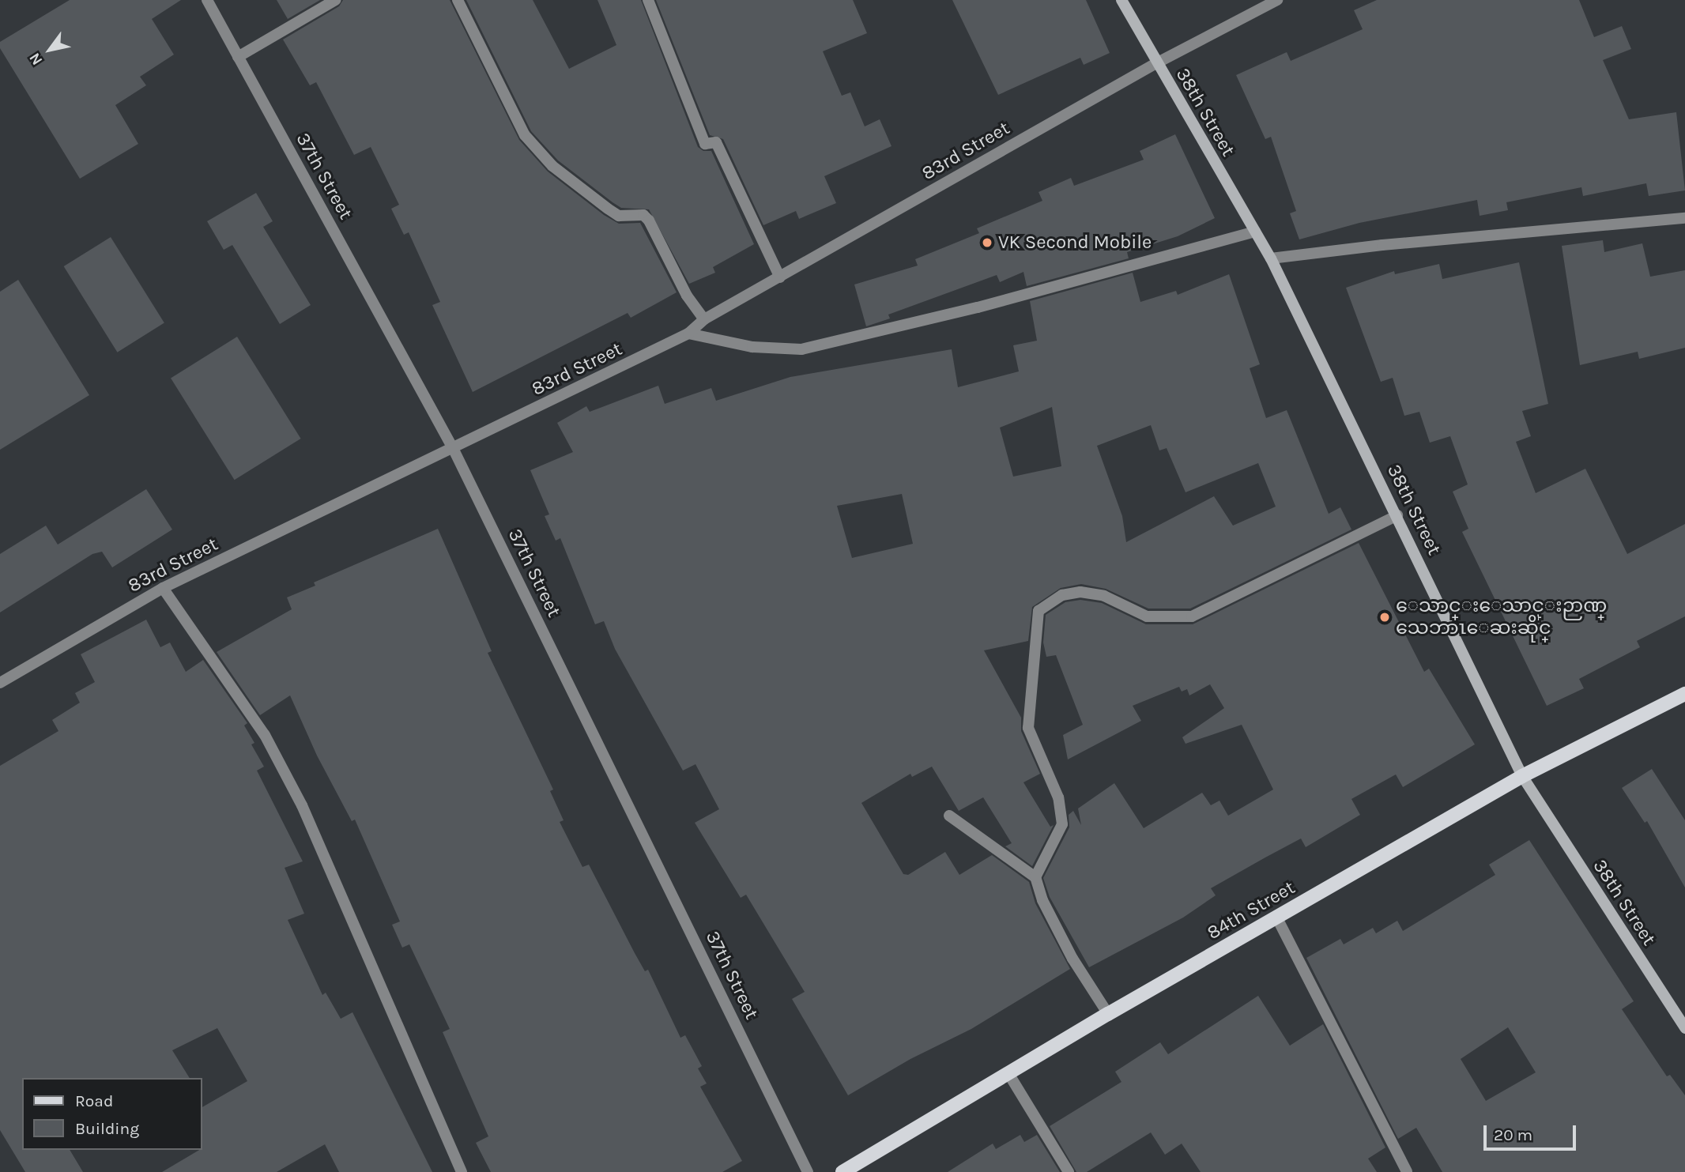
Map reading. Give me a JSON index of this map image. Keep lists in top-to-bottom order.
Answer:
{
  "streets": {
    "main road": ["38th Street", "84th Street"],
    "street": ["83rd Street", "37th Street"]
  },
  "crossings": [
    ["38th Street", "83rd Street"],
    ["38th Street", "84th Street"],
    ["83rd Street", "37th Street"]
  ],
  "places": ["VK Second Mobile", "ေသာင္းေသာင္းဉာဏ္ သေဘာၤေဆးဆိုင္"],
  "legend": ["Road", "Building"],
  "scale_bar": "20 m",
  "north": "bottom left"
}
